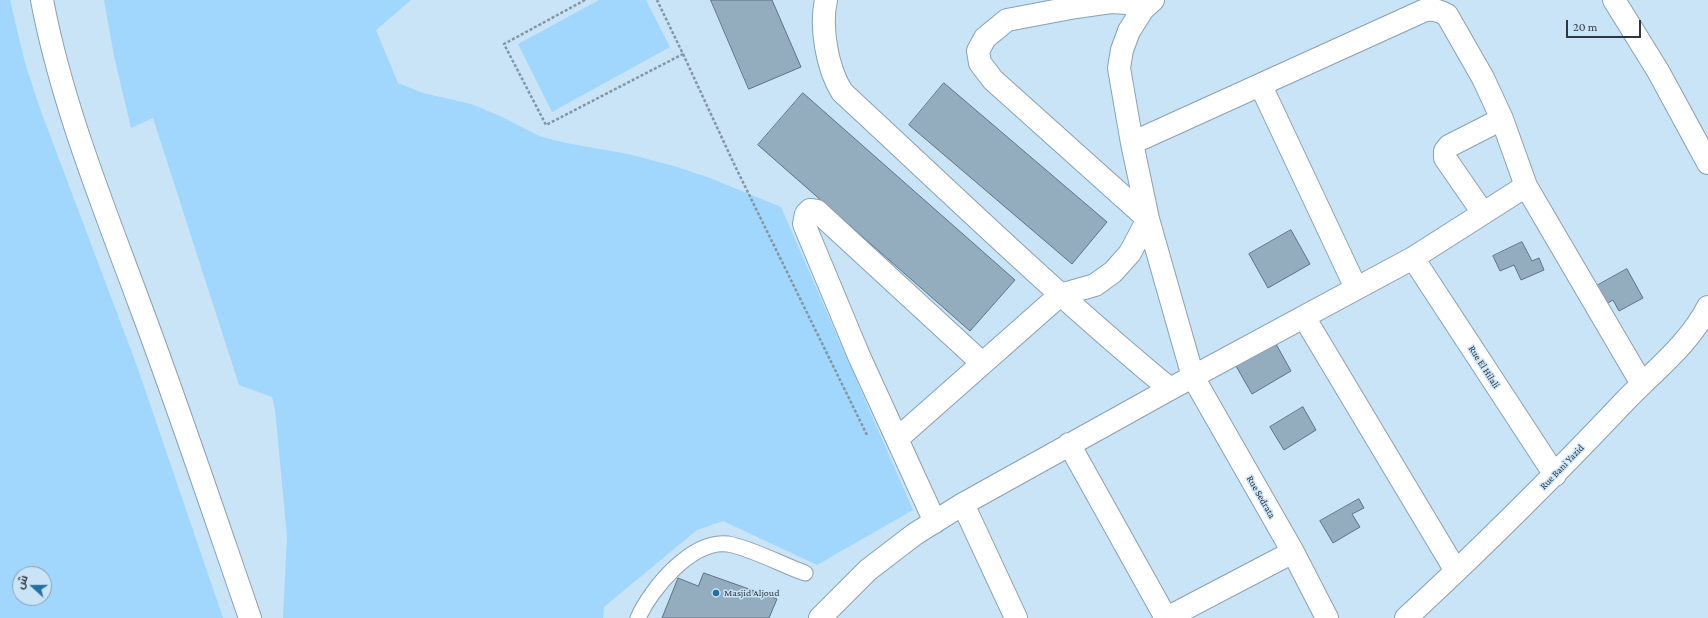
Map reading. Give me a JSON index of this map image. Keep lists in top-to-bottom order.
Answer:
{
  "streets": {
    "street": ["Rue El Hilali", "Rue Bani Yazid", "Rue Sedrata"]
  },
  "crossings": [
    ["Rue El Hilali", "Rue Bani Yazid"]
  ],
  "places": ["Masjid Aljoud"],
  "scale_bar": "20 m",
  "north": "left"
}
